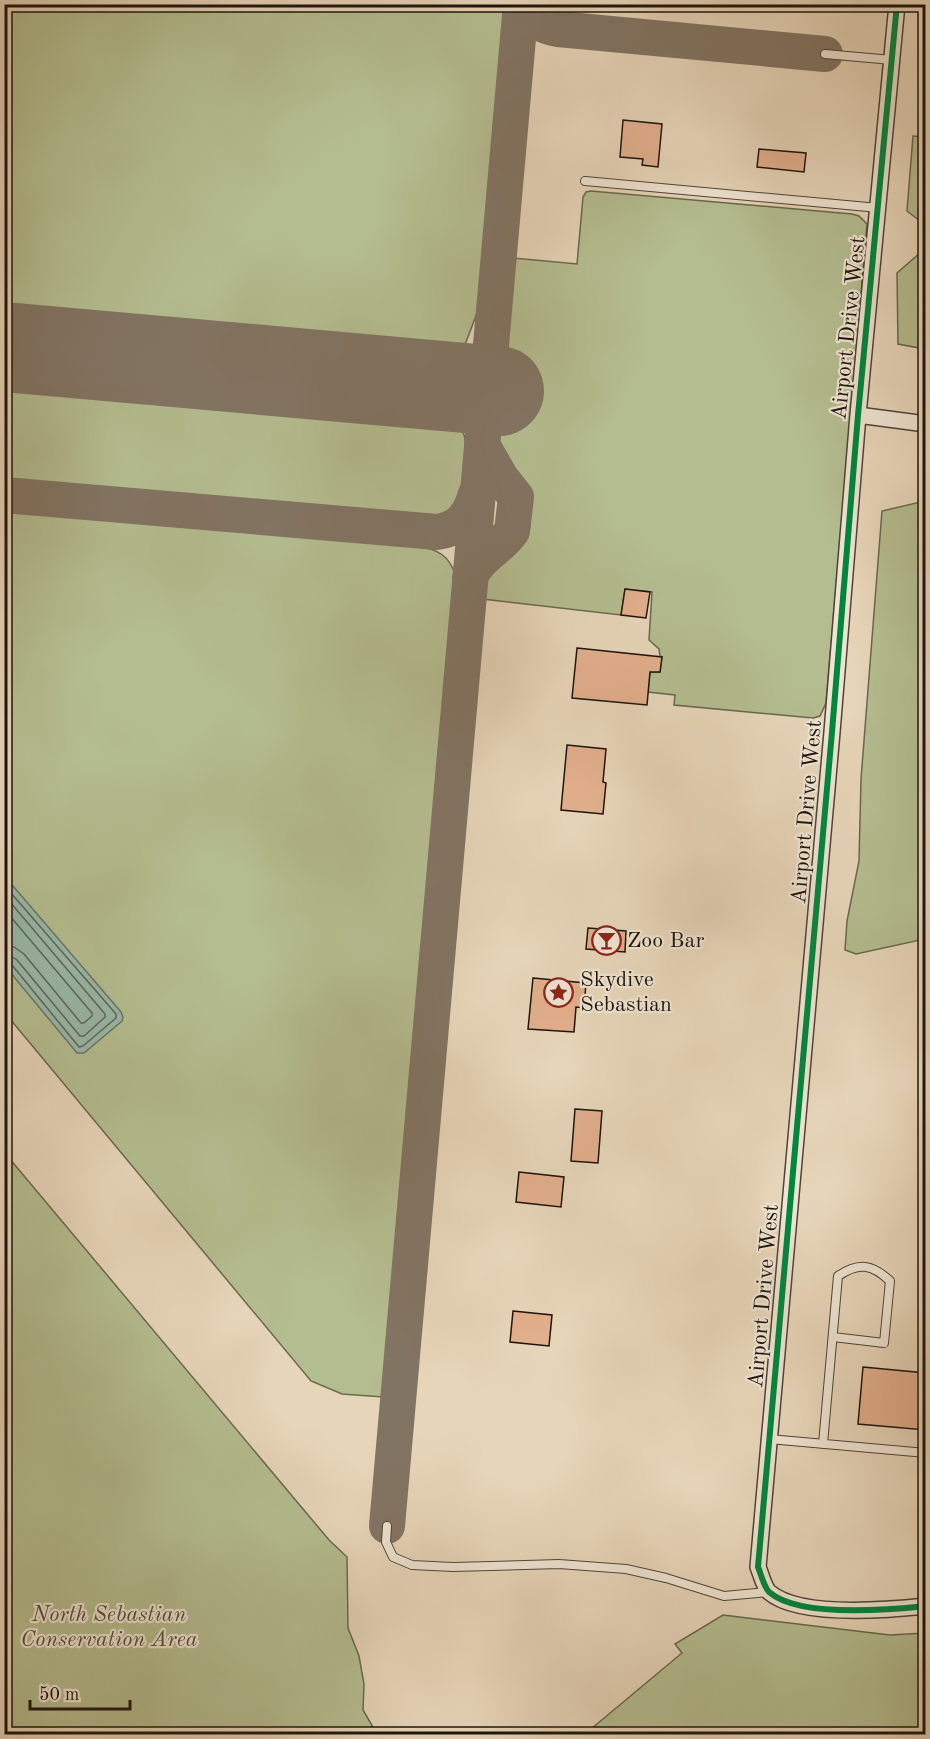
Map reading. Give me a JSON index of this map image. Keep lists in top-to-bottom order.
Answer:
{
  "streets": {
    "street": ["Airport Drive West"]
  },
  "parks": ["North Sebastian Conservation Area"],
  "places": {
    "bar": ["Zoo Bar"],
    "place": ["Skydive Sebastian"]
  },
  "scale_bar": "50 m"
}
